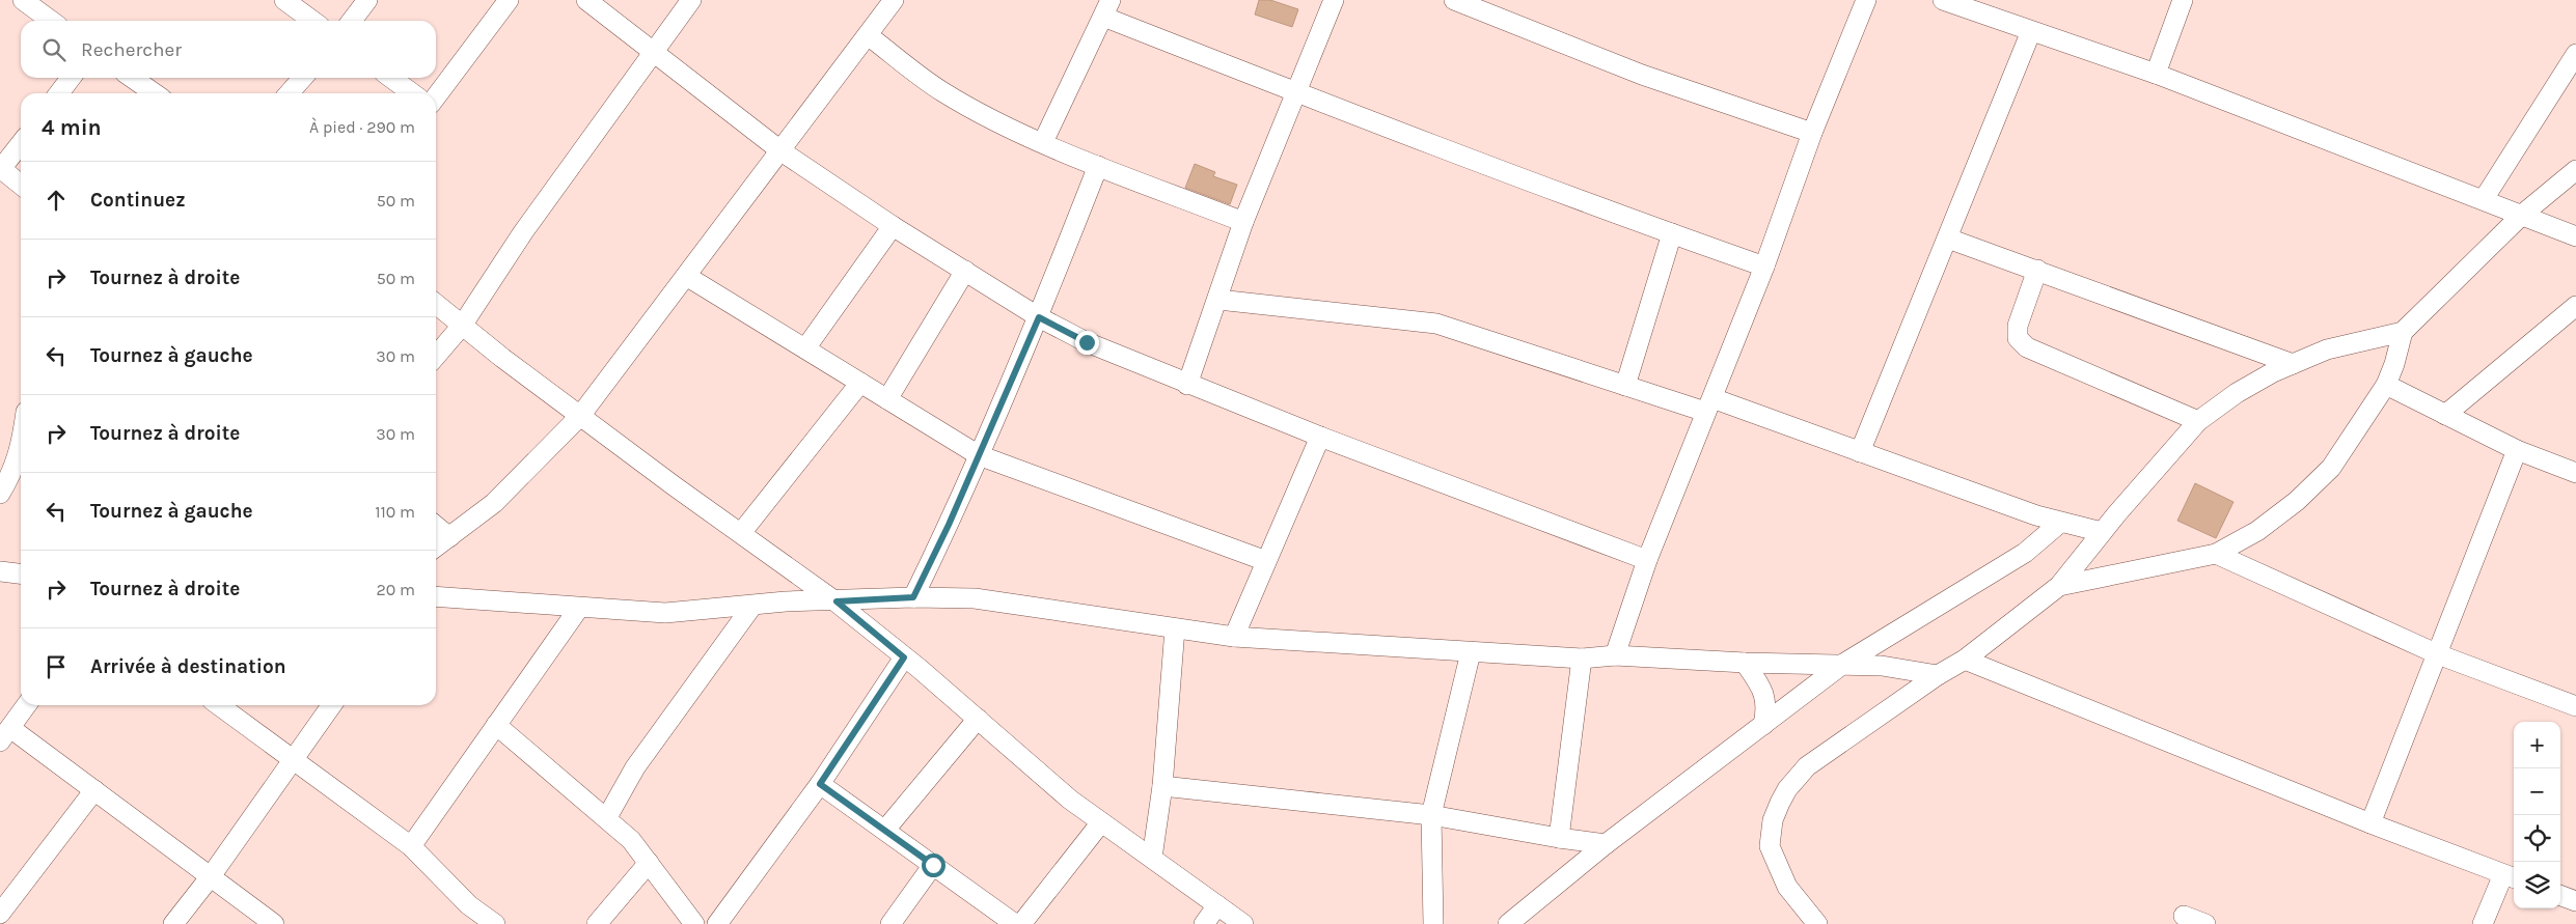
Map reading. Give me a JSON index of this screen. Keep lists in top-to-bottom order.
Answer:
{
  "page": {
    "search": "Rechercher",
    "heading": ["4 min", "À pied · 290 m"],
    "list": [
      ["Continuez", "50 m"],
      ["Tournez à droite", "50 m"],
      ["Tournez à gauche", "30 m"],
      ["Tournez à droite", "30 m"],
      ["Tournez à gauche", "110 m"],
      ["Tournez à droite", "20 m"],
      "Arrivée à destination"
    ],
    "map_buttons": ["+", "−"]
  }
}
